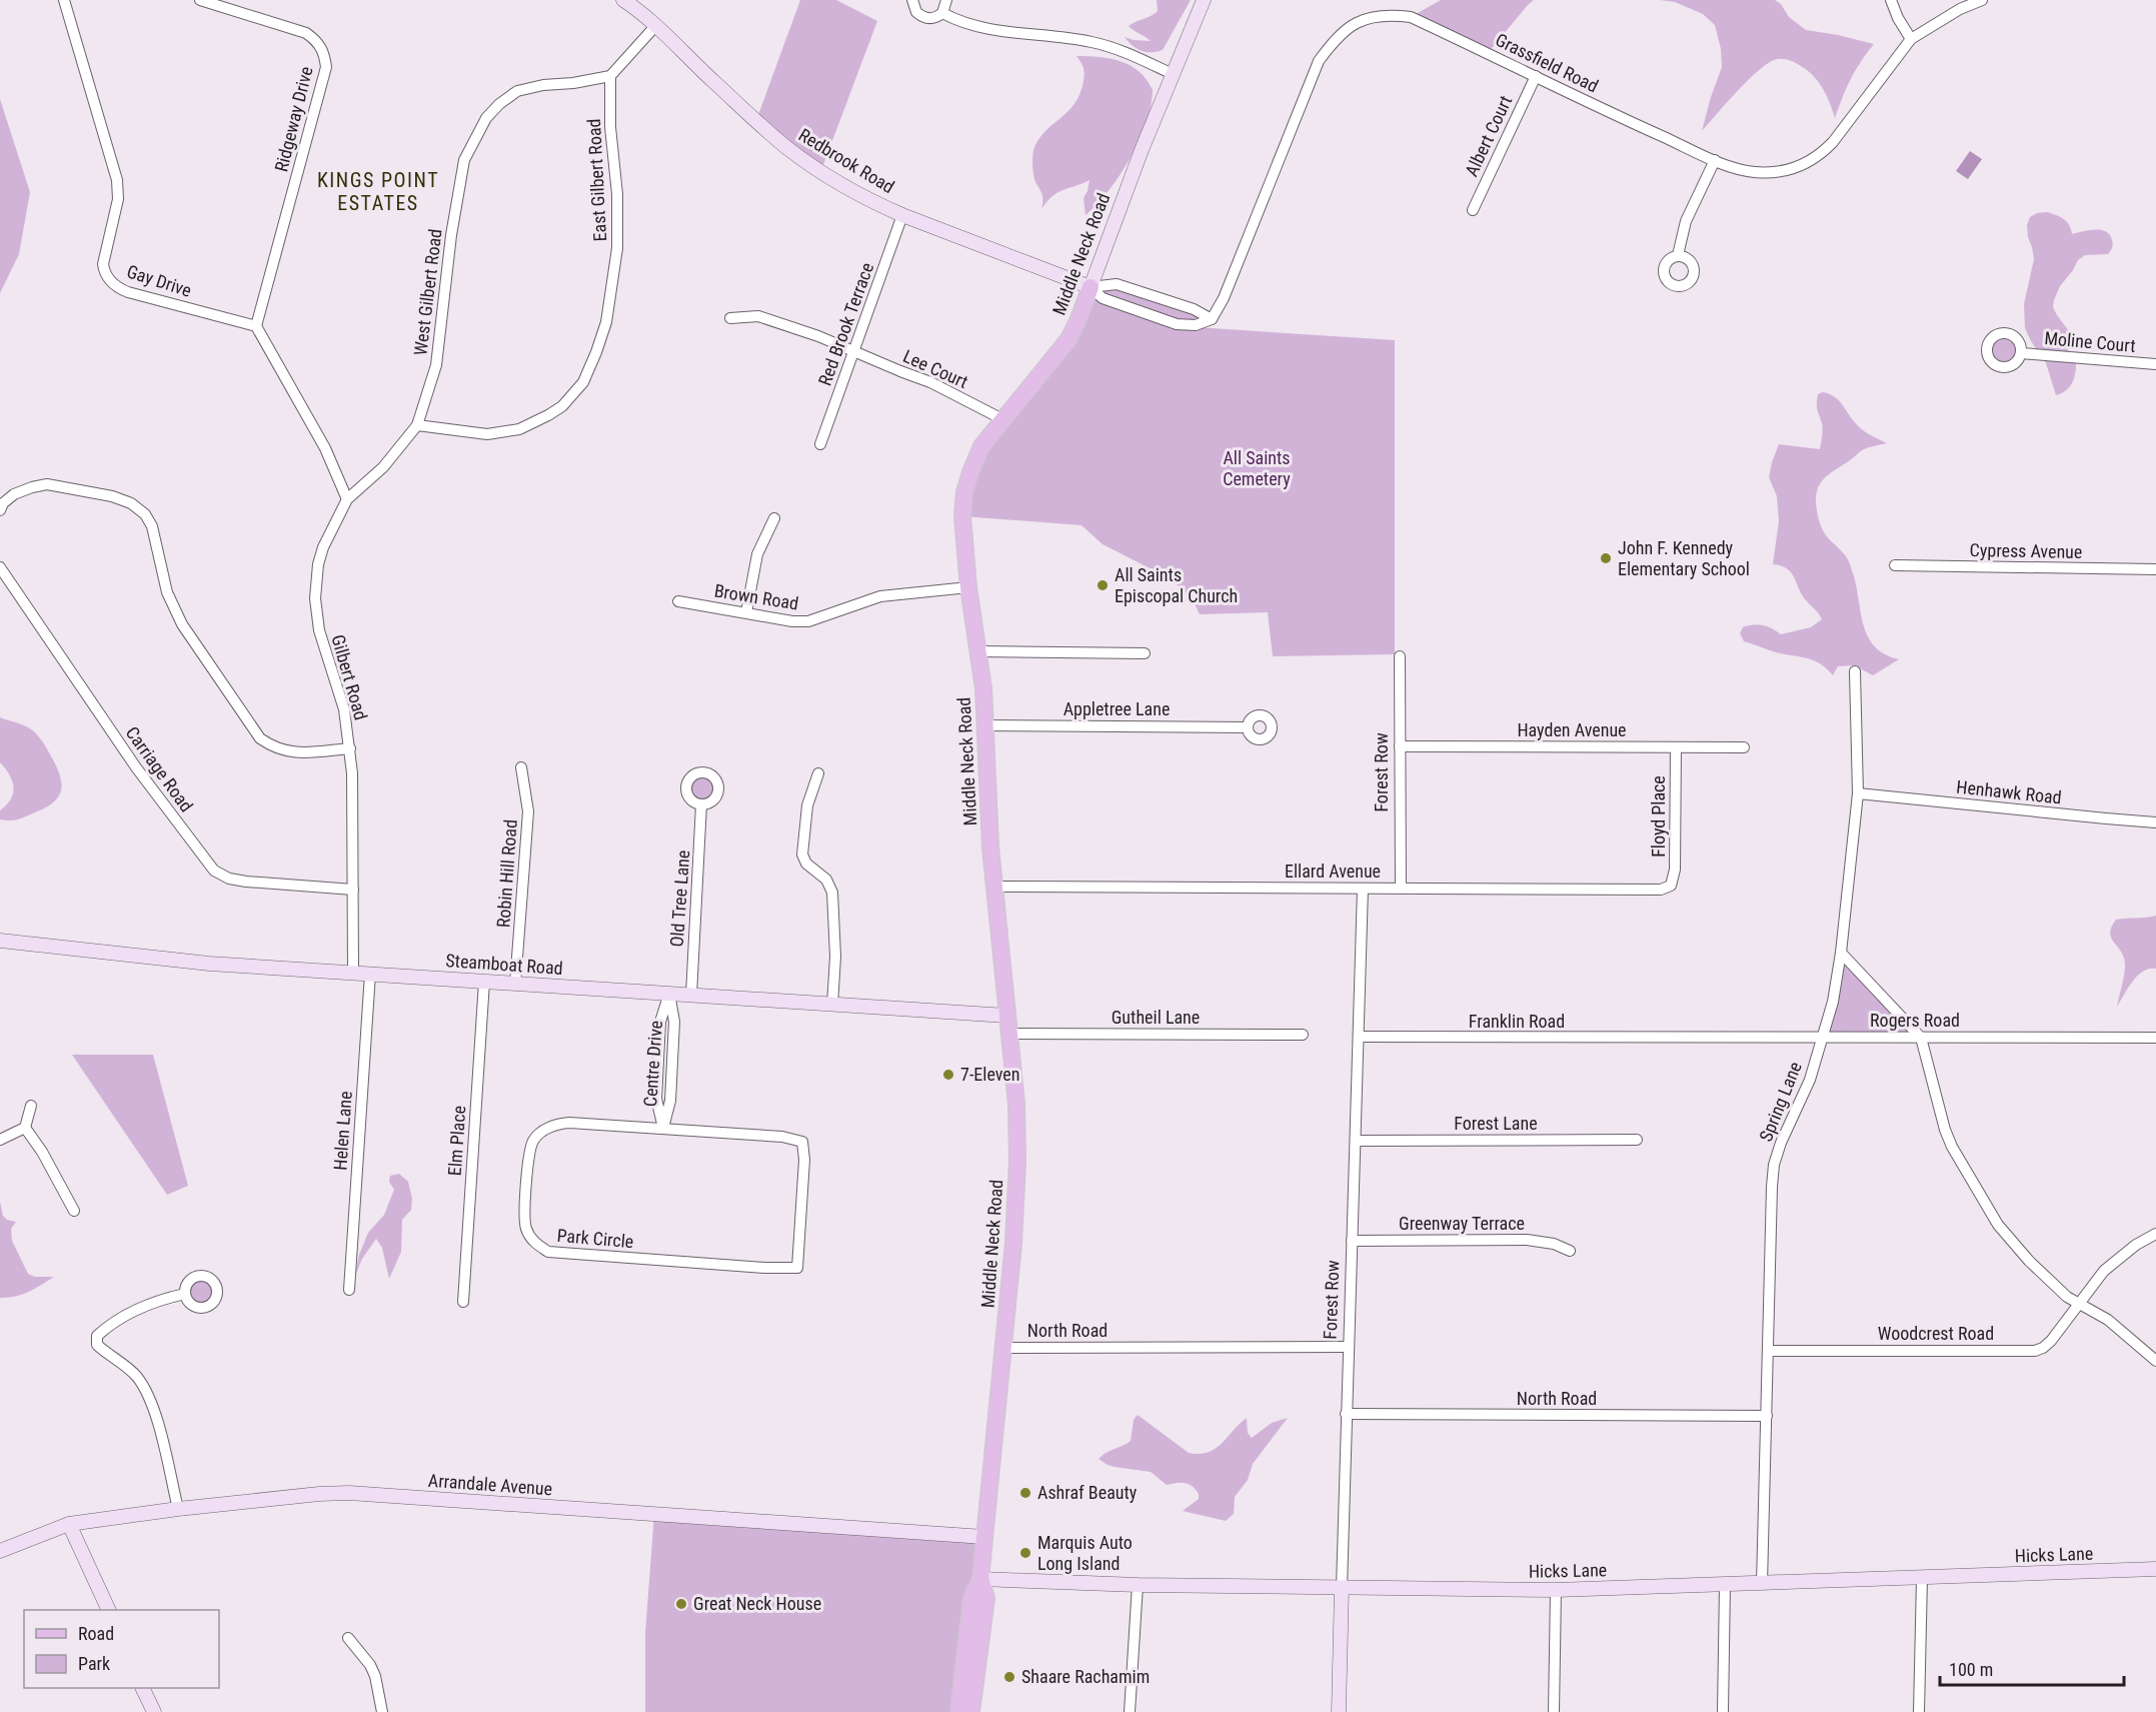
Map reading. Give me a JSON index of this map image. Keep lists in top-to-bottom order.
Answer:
{
  "streets": {
    "main road": ["Middle Neck Road"],
    "street": [
      "Grassfield Road",
      "Ridgeway Drive",
      "Albert Court",
      "Redbrook Road",
      "East Gilbert Road",
      "Gay Drive",
      "West Gilbert Road",
      "Red Brook Terrace",
      "Moline Court",
      "Lee Court",
      "Cypress Avenue",
      "Brown Road",
      "Gilbert Road",
      "Appletree Lane",
      "Hayden Avenue",
      "Carriage Road",
      "Forest Row",
      "Henhawk Road",
      "Floyd Place",
      "Ellard Avenue",
      "Robin Hill Road",
      "Old Tree Lane",
      "Steamboat Road",
      "Gutheil Lane",
      "Rogers Road",
      "Franklin Road",
      "Centre Drive",
      "Spring Lane",
      "Forest Lane",
      "Helen Lane",
      "Elm Place",
      "Greenway Terrace",
      "Park Circle",
      "North Road",
      "Woodcrest Road",
      "Arrandale Avenue",
      "Hicks Lane"
    ]
  },
  "crossings": [
    ["Grassfield Road", "Albert Court"],
    ["Ridgeway Drive", "Gay Drive"],
    ["Redbrook Road", "Middle Neck Road"],
    ["Redbrook Road", "Red Brook Terrace"],
    ["East Gilbert Road", "West Gilbert Road"],
    ["East Gilbert Road", "Gilbert Road"],
    ["Middle Neck Road", "Lee Court"],
    ["Middle Neck Road", "Brown Road"],
    ["Middle Neck Road", "Appletree Lane"],
    ["Middle Neck Road", "Ellard Avenue"],
    ["Middle Neck Road", "Steamboat Road"],
    ["Middle Neck Road", "Gutheil Lane"],
    ["Middle Neck Road", "North Road"],
    ["Middle Neck Road", "Arrandale Avenue"],
    ["Middle Neck Road", "Hicks Lane"],
    ["West Gilbert Road", "Gilbert Road"],
    ["Red Brook Terrace", "Lee Court"],
    ["Gilbert Road", "Carriage Road"],
    ["Gilbert Road", "Steamboat Road"],
    ["Hayden Avenue", "Forest Row"],
    ["Hayden Avenue", "Floyd Place"],
    ["Forest Row", "Ellard Avenue"],
    ["Forest Row", "Franklin Road"],
    ["Forest Row", "Forest Lane"],
    ["Forest Row", "Greenway Terrace"],
    ["Forest Row", "North Road"],
    ["Forest Row", "Hicks Lane"],
    ["Henhawk Road", "Spring Lane"],
    ["Floyd Place", "Ellard Avenue"],
    ["Robin Hill Road", "Steamboat Road"],
    ["Old Tree Lane", "Steamboat Road"],
    ["Steamboat Road", "Centre Drive"],
    ["Steamboat Road", "Helen Lane"],
    ["Steamboat Road", "Elm Place"],
    ["Rogers Road", "Franklin Road"],
    ["Rogers Road", "Spring Lane"],
    ["Centre Drive", "Park Circle"],
    ["Spring Lane", "North Road"],
    ["Spring Lane", "Woodcrest Road"],
    ["Spring Lane", "Hicks Lane"]
  ],
  "districts": ["KINGS POINT ESTATES"],
  "parks": ["All Saints Cemetery"],
  "places": [
    "John F. Kennedy Elementary School",
    "All Saints Episcopal Church",
    "7-Eleven",
    "Ashraf Beauty",
    "Marquis Auto Long Island",
    "Great Neck House",
    "Shaare Rachamim"
  ],
  "legend": ["Road", "Park"],
  "scale_bar": "100 m"
}
